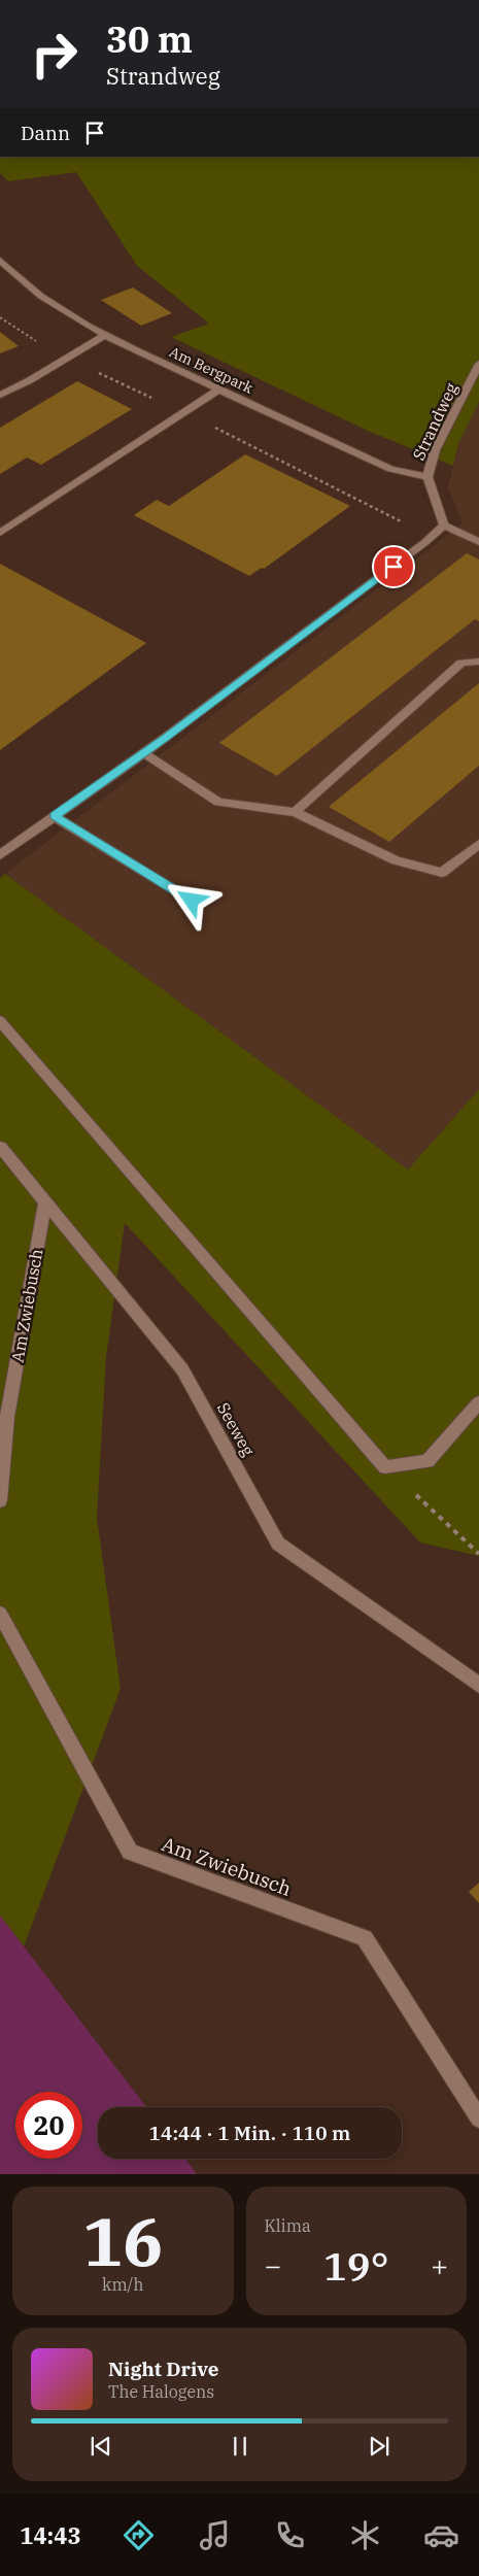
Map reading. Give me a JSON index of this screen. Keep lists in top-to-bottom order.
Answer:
{
  "streets": {
    "street": [
      "Am Bergpark",
      "Strandweg",
      "Am Zwiebusch",
      "Seeweg"
    ]
  },
  "crossings": [
    ["Am Bergpark", "Strandweg"],
    ["Am Zwiebusch", "Seeweg"]
  ],
  "page": {
    "turn": ["30 m", "Strandweg"],
    "then": "Dann",
    "limit": "20",
    "trip": "14:44 · 1 Min. · 110 m",
    "tile": [
      ["16", "km/h"],
      "Klima"
    ],
    "heat": ["−", "19°", "+"],
    "song": ["Night Drive", "The Halogens"],
    "tabs": "14:43"
  }
}
